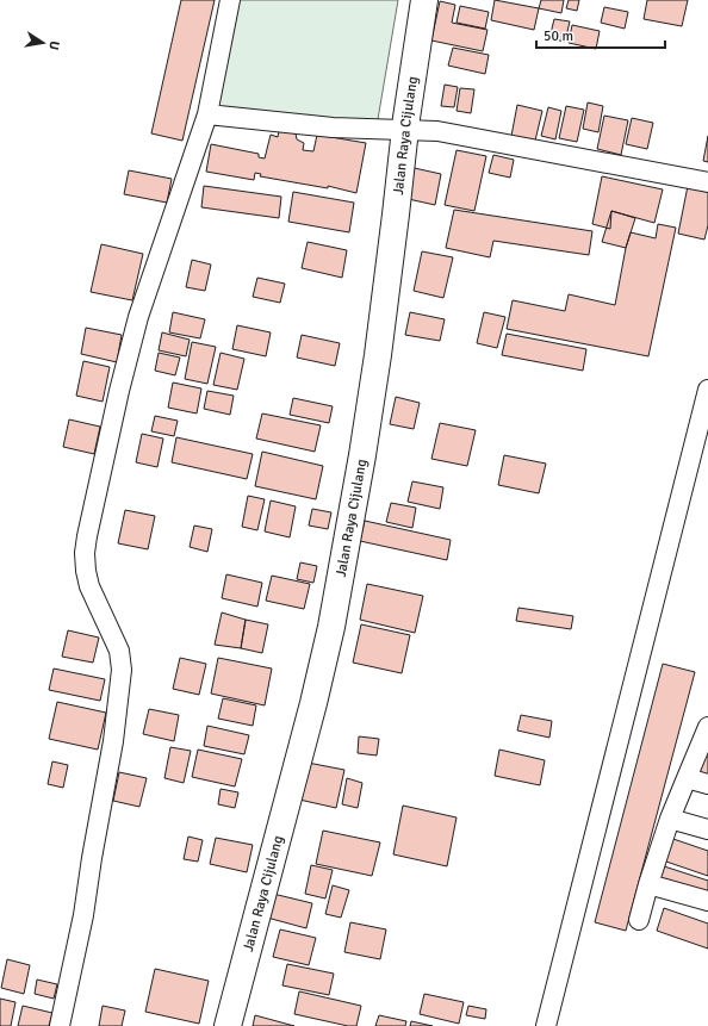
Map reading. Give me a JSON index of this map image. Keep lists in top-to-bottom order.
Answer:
{
  "streets": {
    "highway": ["Jalan Raya Cijulang"]
  },
  "scale_bar": "50 m",
  "north": "right"
}
